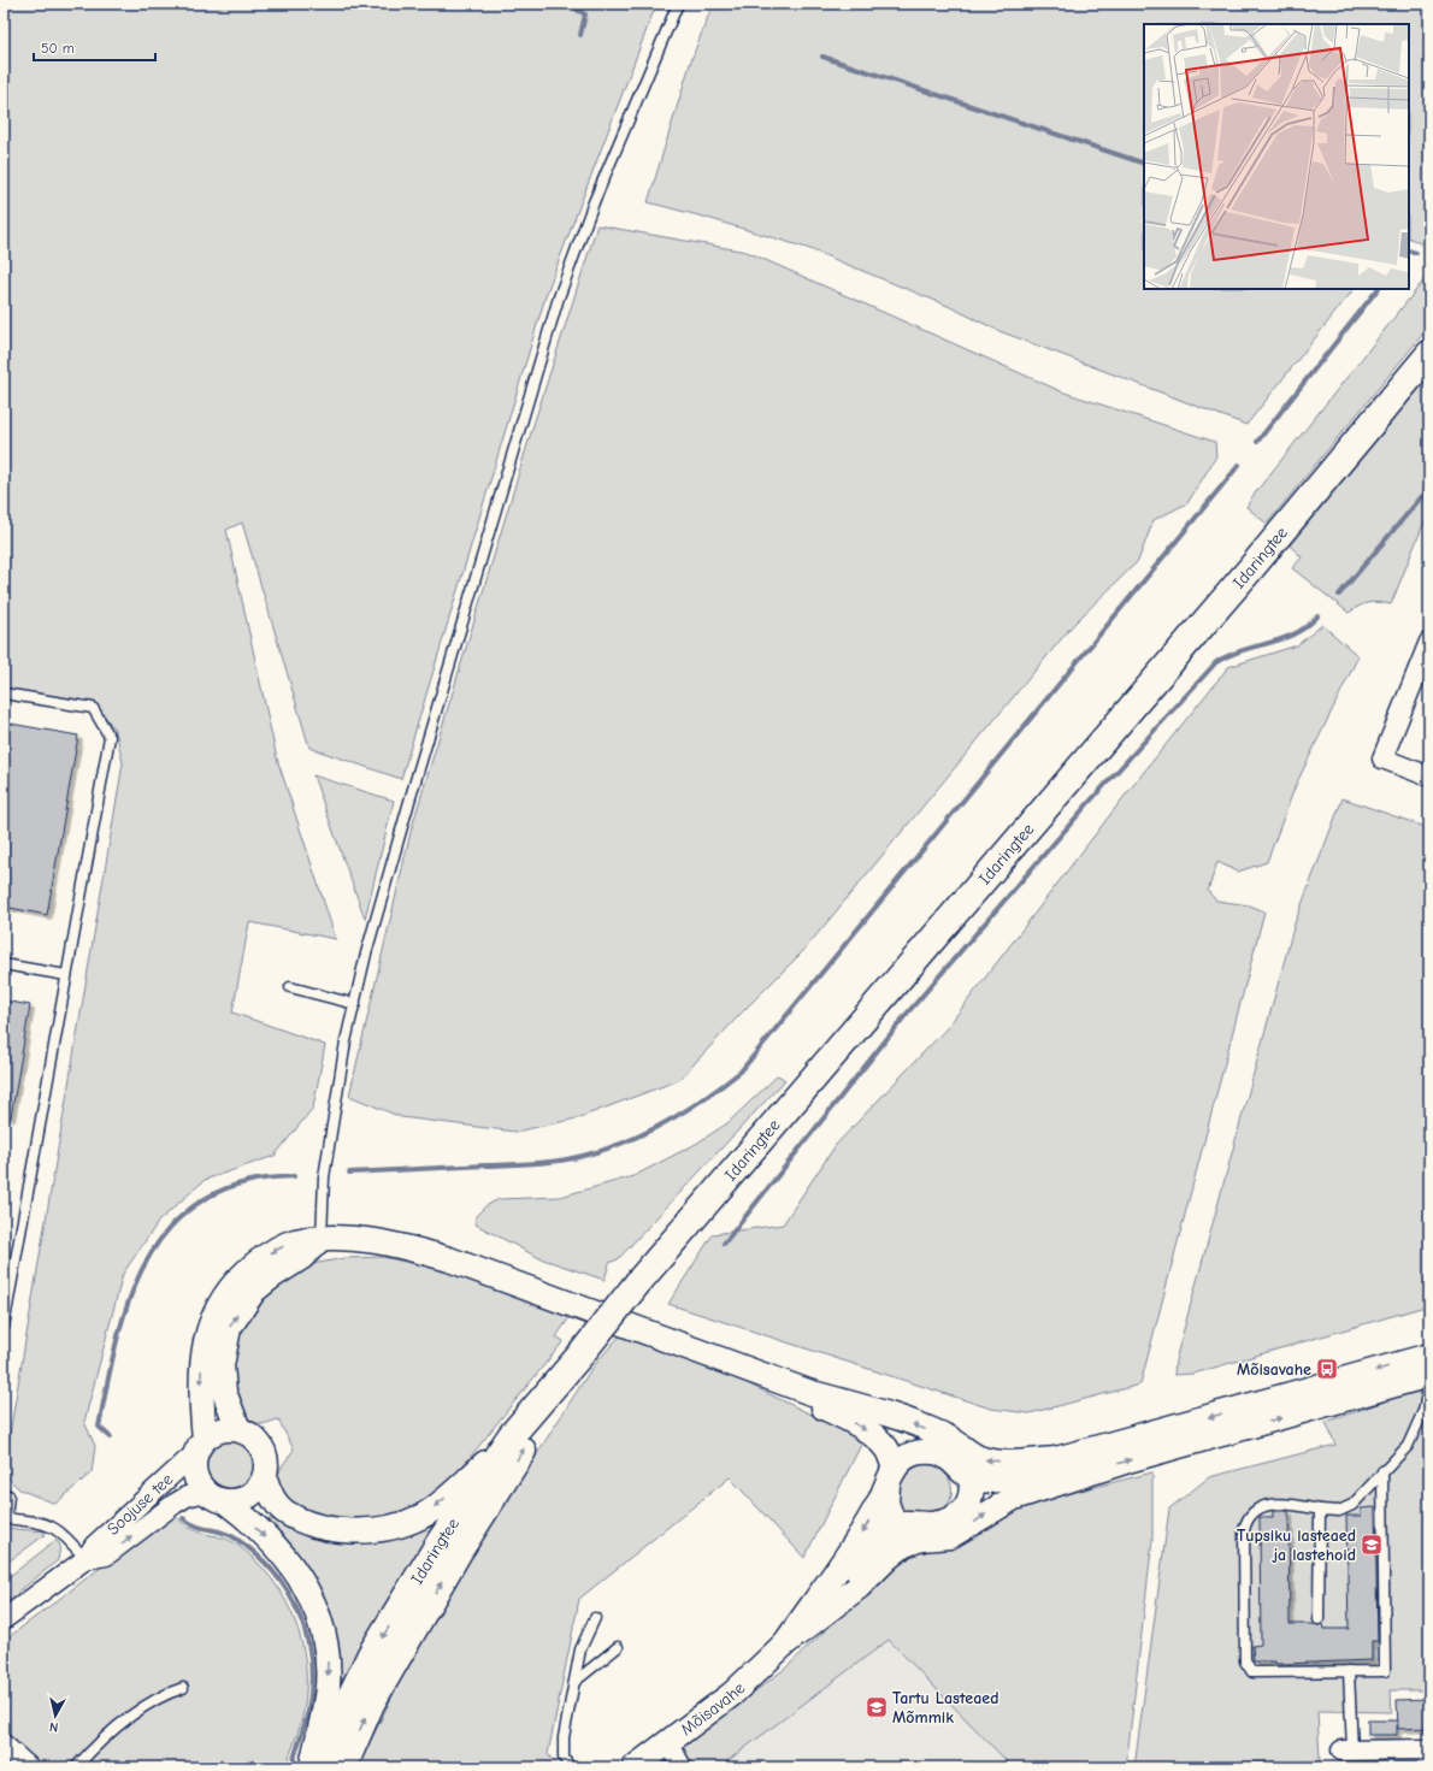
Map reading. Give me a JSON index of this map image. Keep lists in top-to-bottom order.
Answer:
{
  "streets": {
    "main road": ["Idaringtee"],
    "street": ["Soojuse tee", "Mõisavahe"]
  },
  "places": {
    "bus stop": ["Mõisavahe"],
    "school or university": ["Tupsiku lasteaed ja lastehoid", "Tartu Lasteaed Mõmmik"]
  },
  "scale_bar": "50 m",
  "north": "bottom"
}
